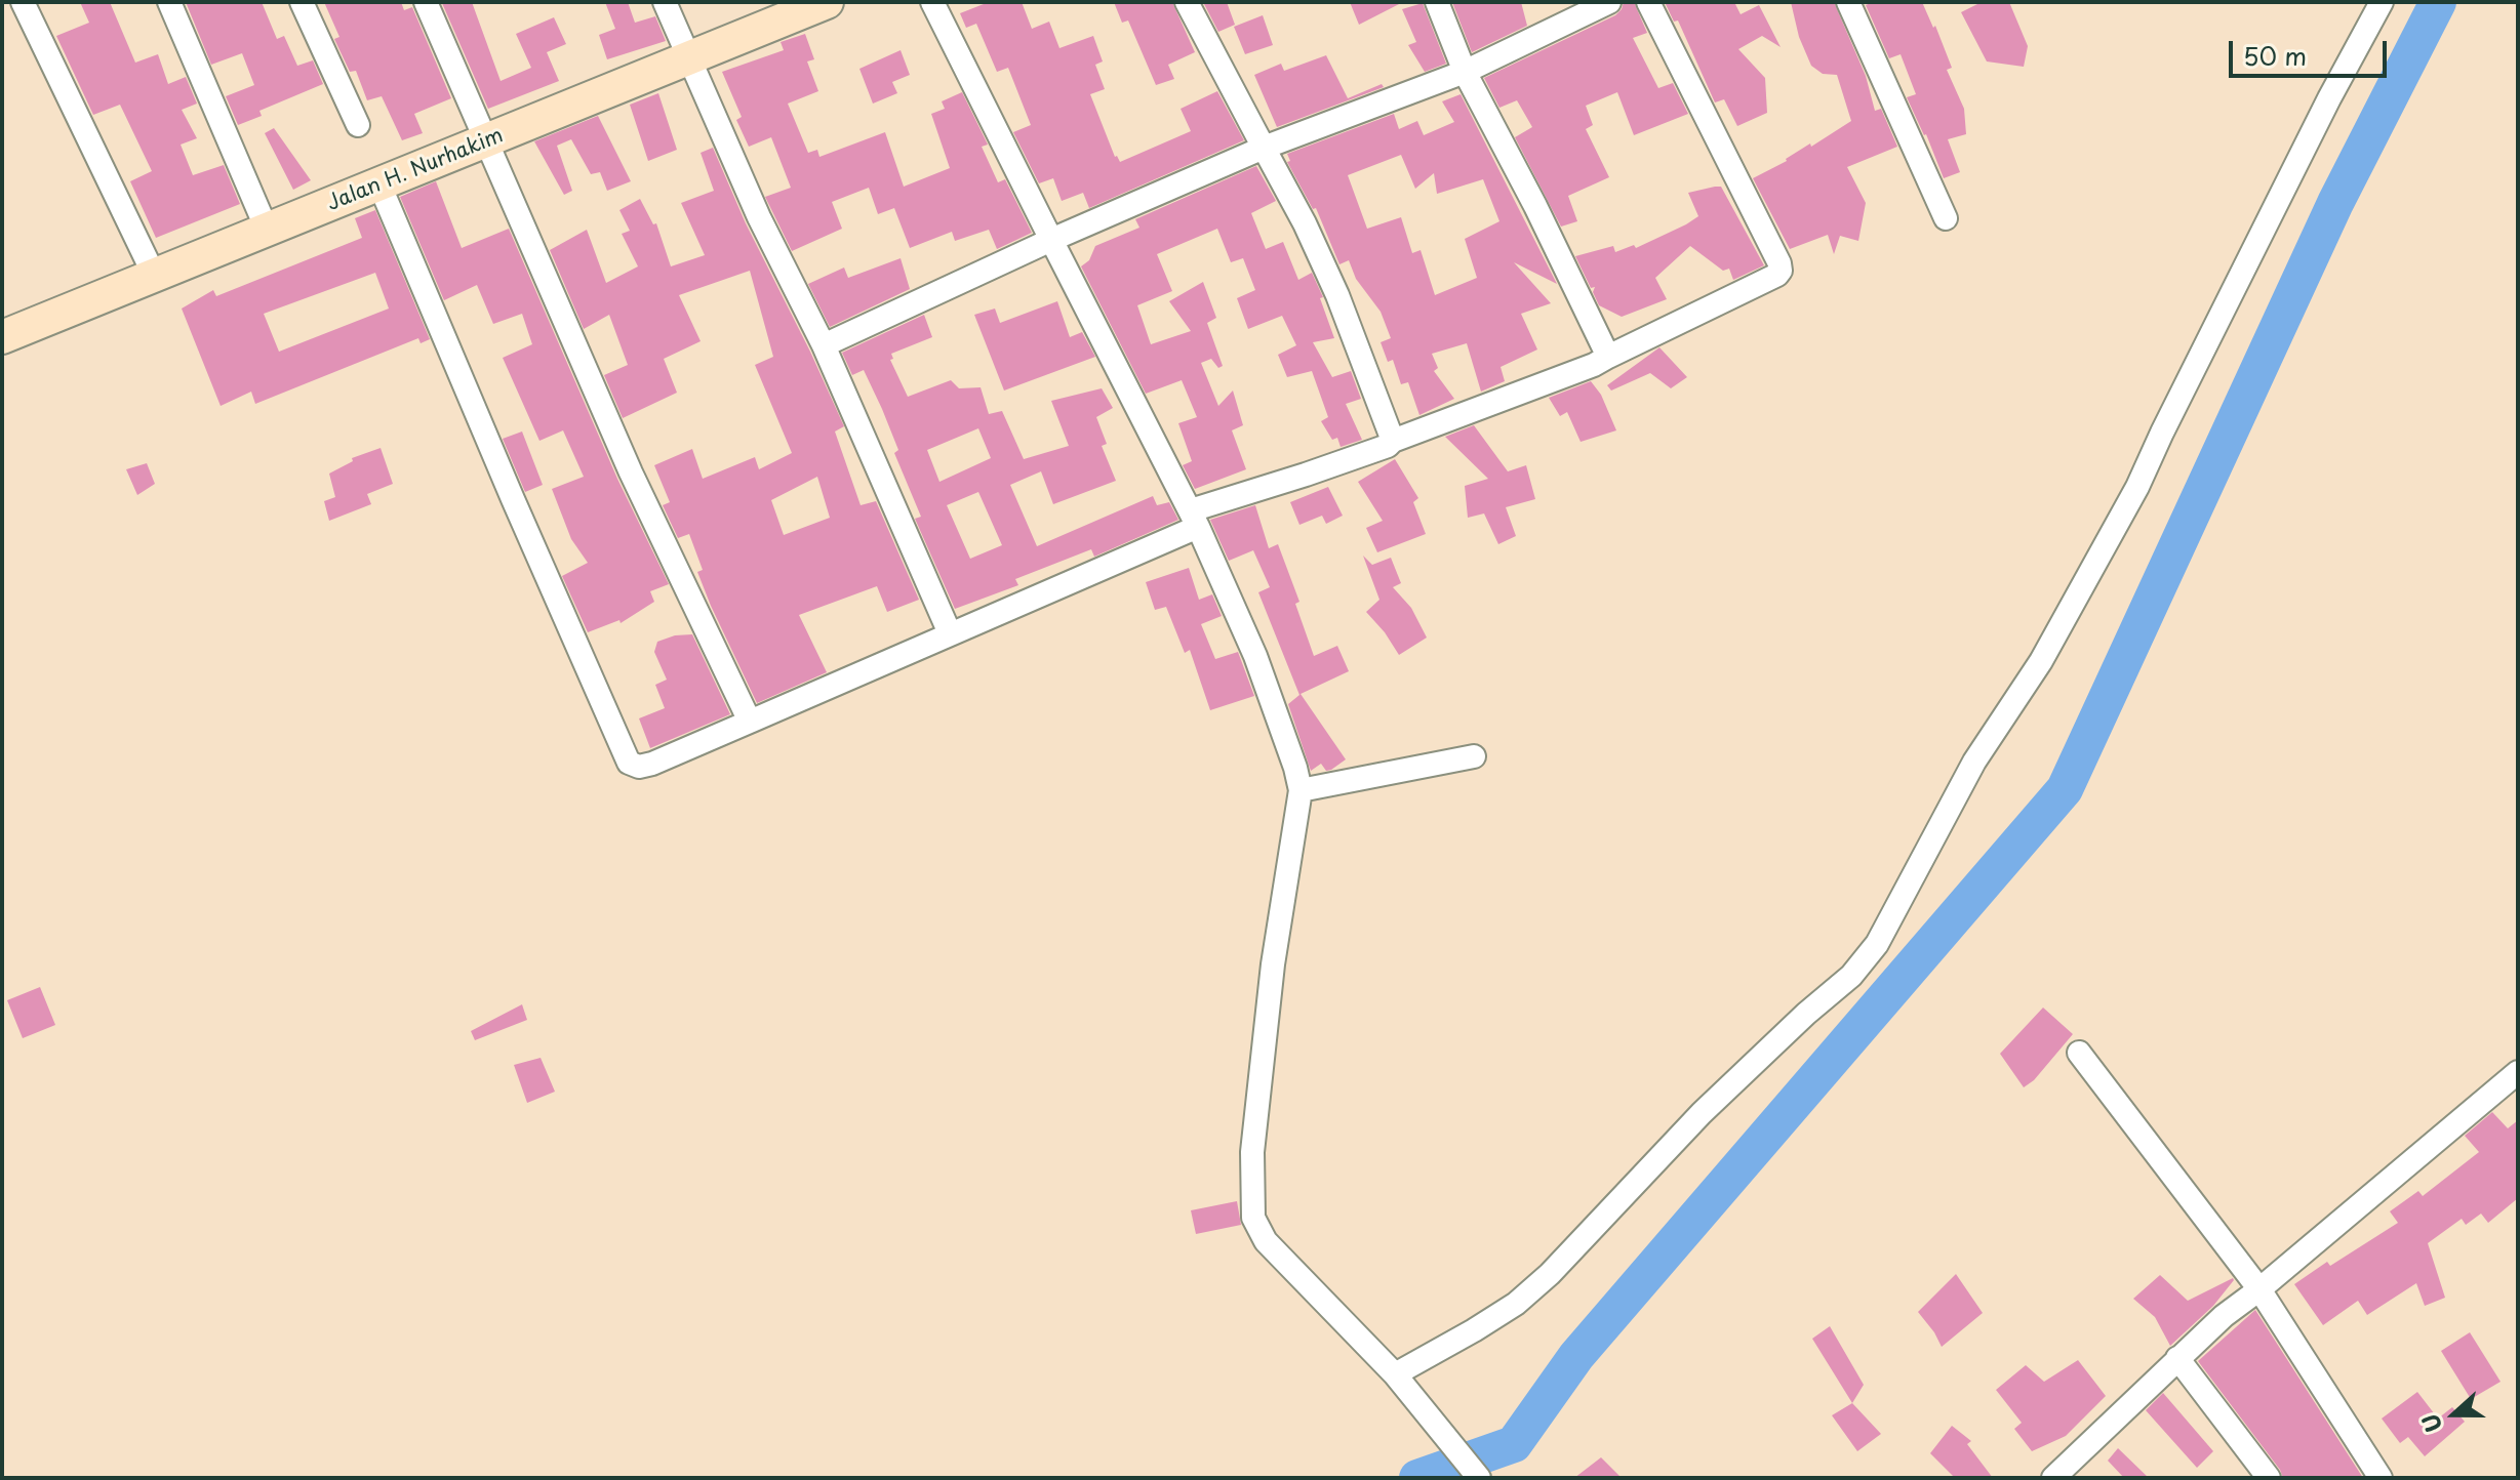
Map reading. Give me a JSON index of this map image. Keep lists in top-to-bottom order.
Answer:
{
  "streets": {
    "main road": ["Jalan H. Nurhakim"]
  },
  "scale_bar": "50 m",
  "north": "left"
}
